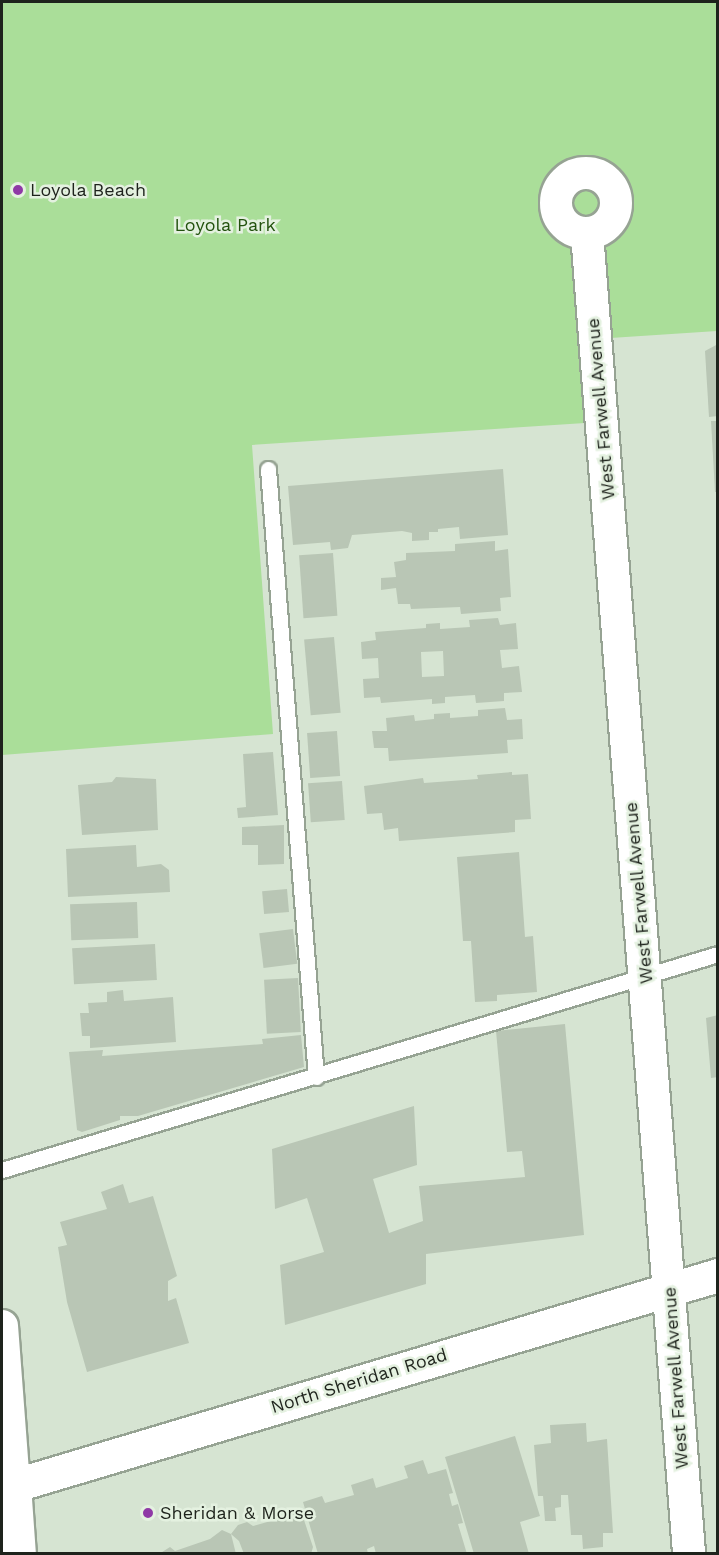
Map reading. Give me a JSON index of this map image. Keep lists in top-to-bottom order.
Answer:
{
  "streets": {
    "main road": ["North Sheridan Road"],
    "street": ["West Farwell Avenue"]
  },
  "crossings": [
    ["West Farwell Avenue", "North Sheridan Road"]
  ],
  "parks": ["Loyola Park"],
  "places": ["Loyola Beach", "Sheridan & Morse"]
}
